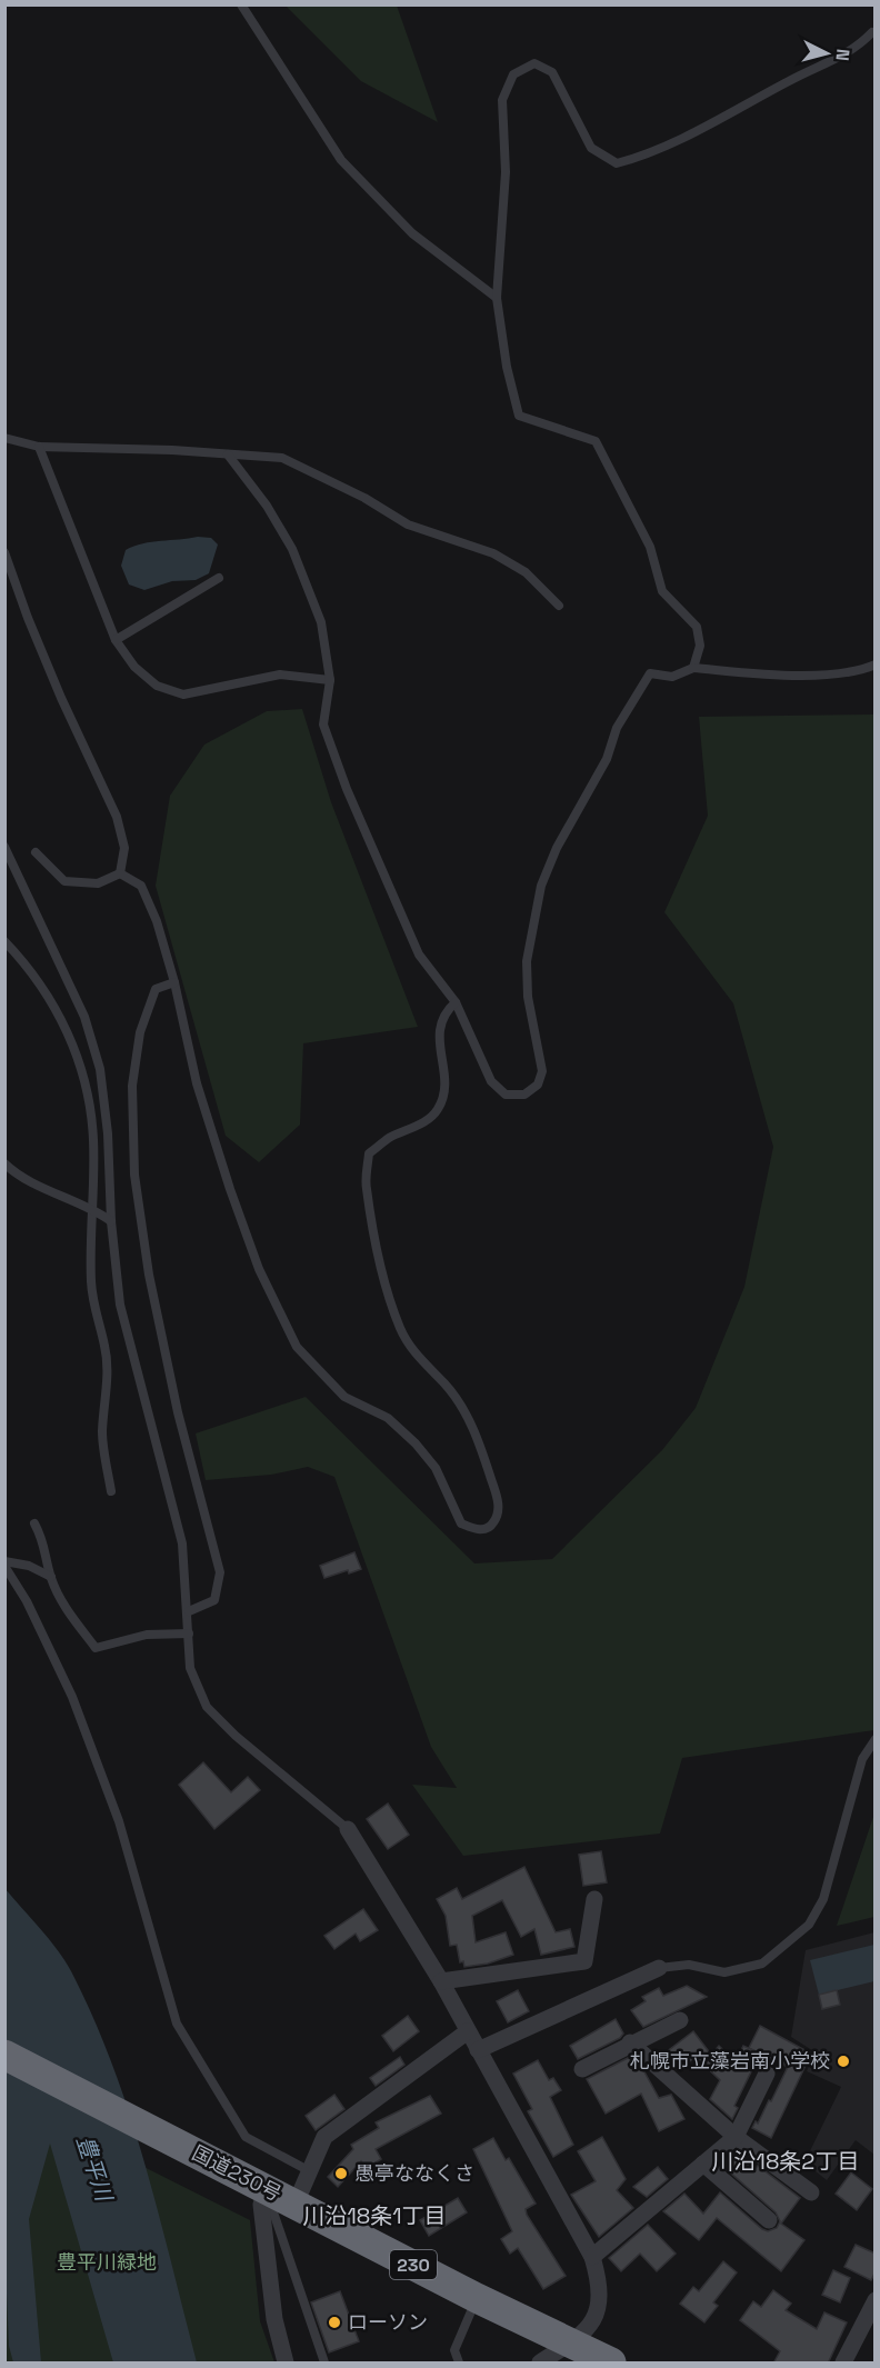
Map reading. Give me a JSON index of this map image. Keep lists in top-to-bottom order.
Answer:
{
  "streets": {
    "highway": ["国道230号", "230"]
  },
  "districts": ["川沿18条2丁目", "川沿18条1丁目"],
  "water": ["豊平川"],
  "parks": ["豊平川緑地"],
  "places": ["札幌市立藻岩南小学校", "愚亭ななくさ", "ローソン"],
  "north": "right"
}
